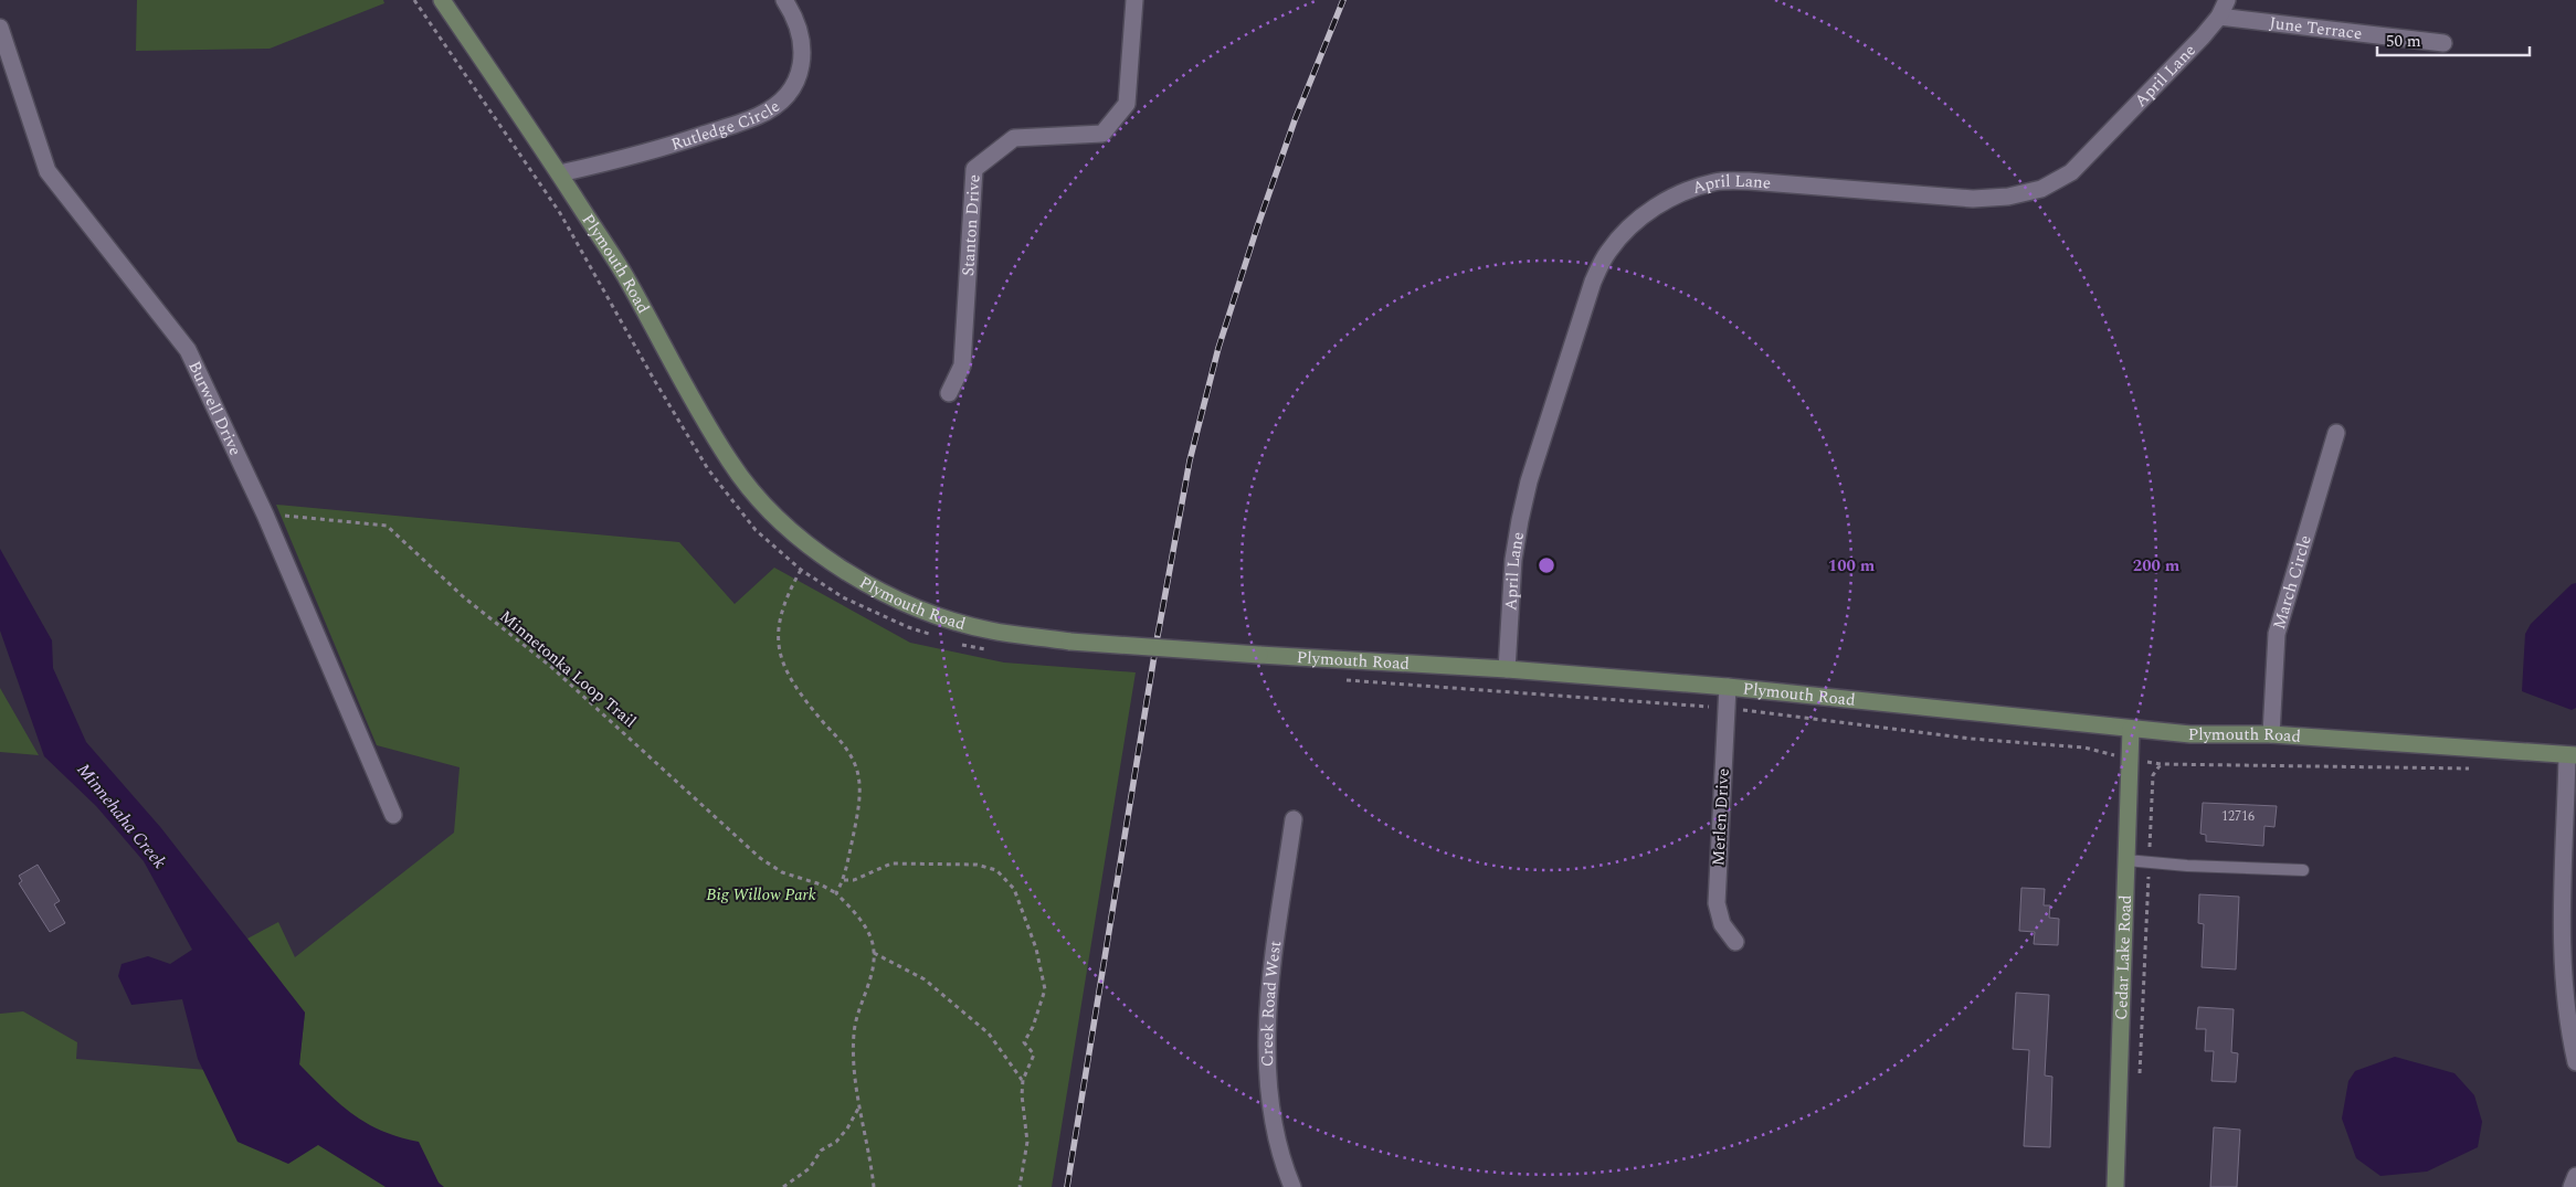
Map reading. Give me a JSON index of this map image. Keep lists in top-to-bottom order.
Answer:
{
  "streets": {
    "main road": ["Plymouth Road", "Cedar Lake Road"],
    "street": [
      "June Terrace",
      "April Lane",
      "Rutledge Circle",
      "Stanton Drive",
      "Burwell Drive",
      "March Circle",
      "Merlen Drive",
      "Creek Road West"
    ],
    "path": ["Minnetonka Loop Trail"]
  },
  "crossings": [
    ["June Terrace", "April Lane"],
    ["April Lane", "Plymouth Road"],
    ["Rutledge Circle", "Plymouth Road"],
    ["Plymouth Road", "March Circle"],
    ["Plymouth Road", "Merlen Drive"],
    ["Plymouth Road", "Cedar Lake Road"],
    ["Burwell Drive", "Minnetonka Loop Trail"]
  ],
  "water": ["Minnehaha Creek"],
  "parks": ["Big Willow Park"],
  "house_numbers": ["12716"],
  "scale_bar": "50 m",
  "rings": ["100 m", "200 m"]
}
